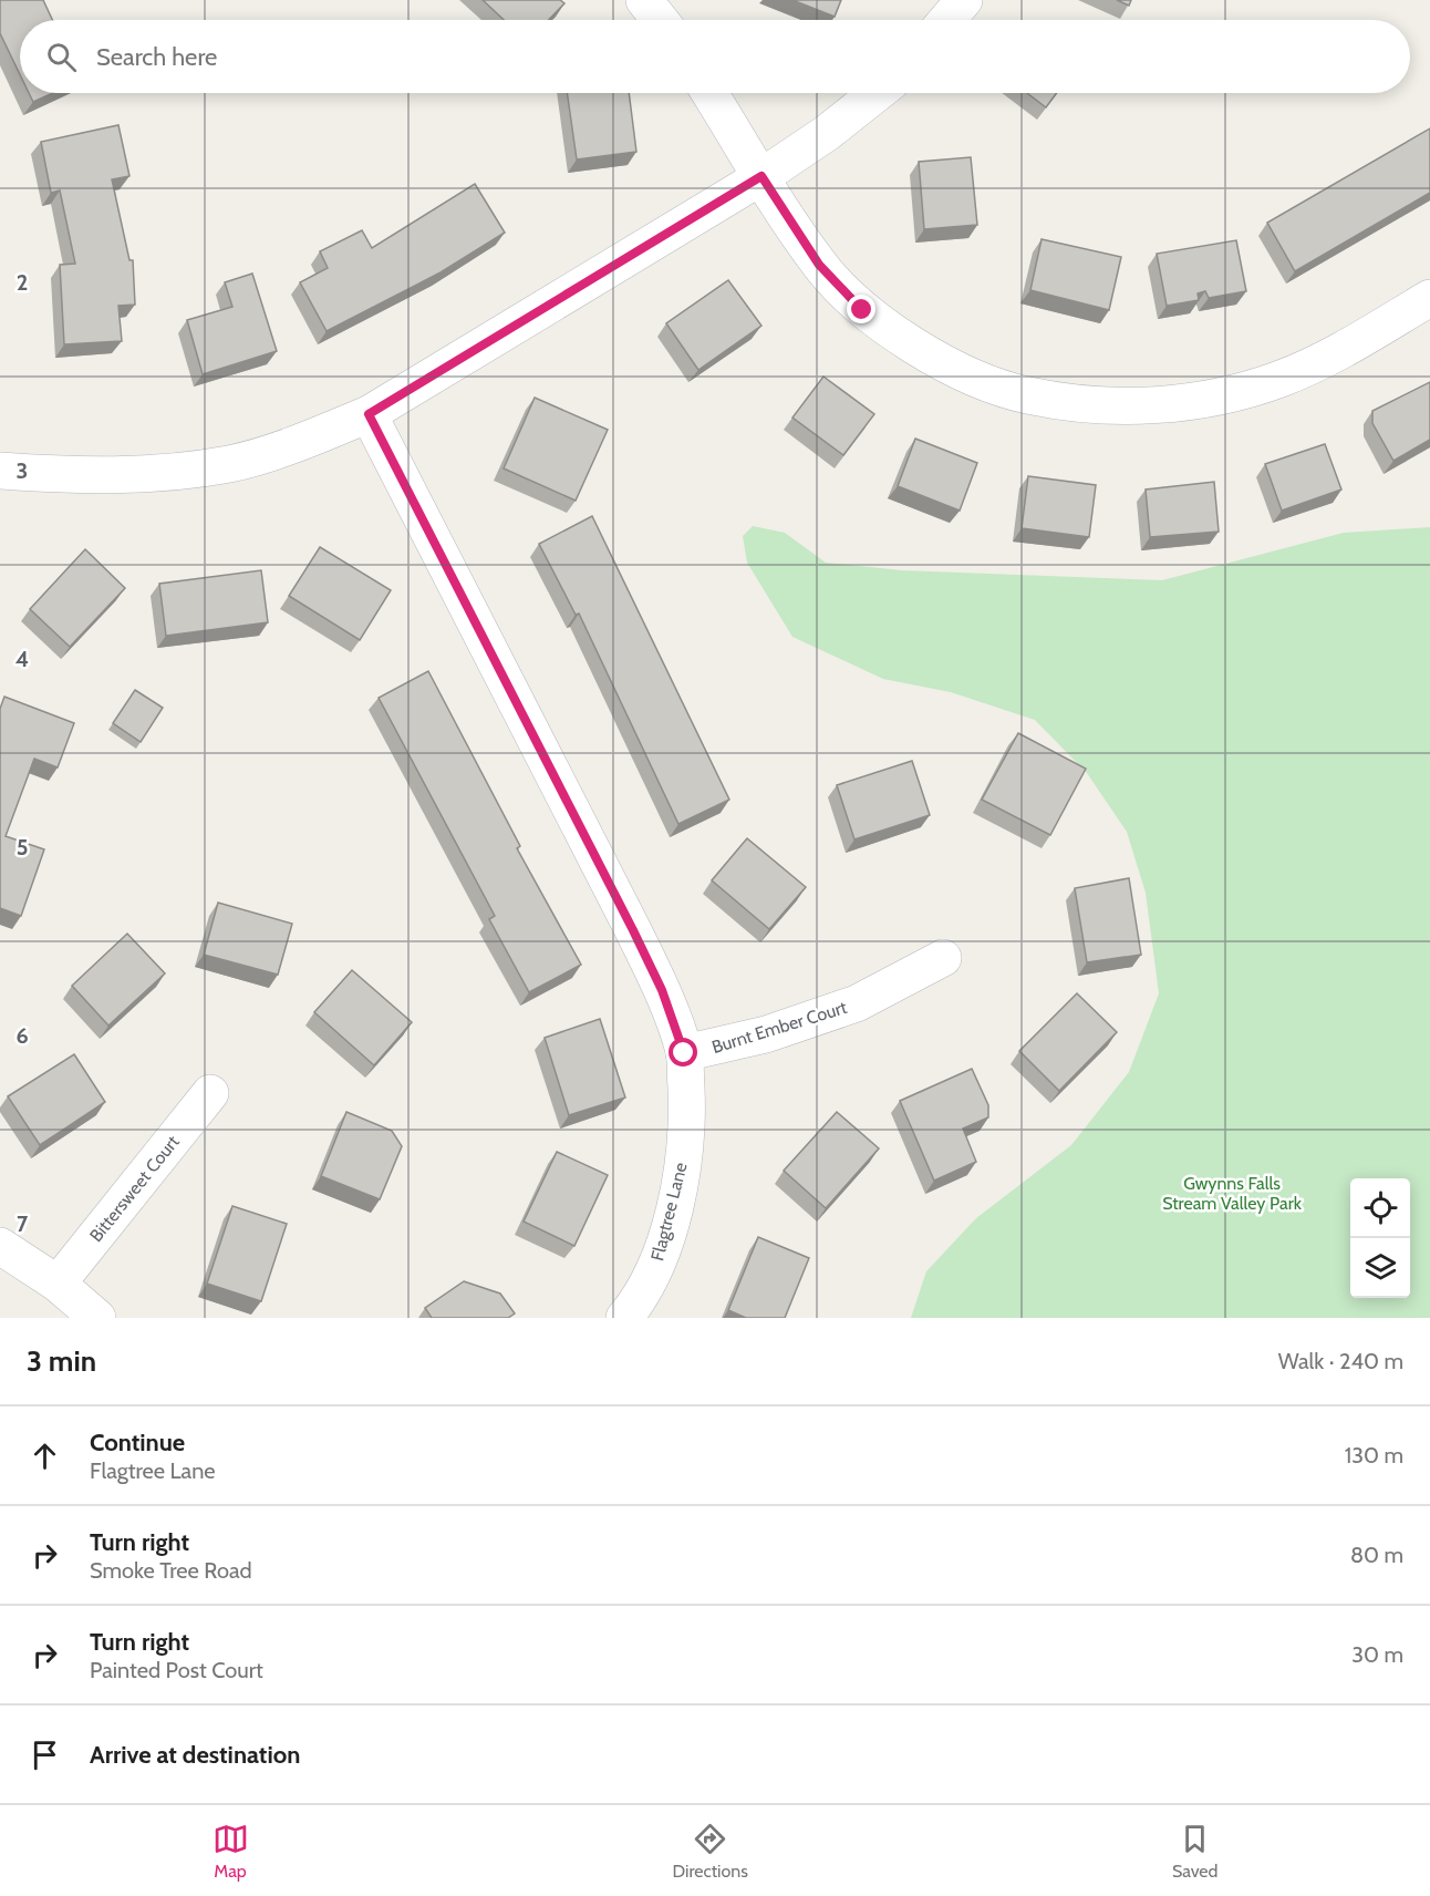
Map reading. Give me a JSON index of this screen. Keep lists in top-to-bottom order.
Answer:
{
  "streets": {
    "street": ["Burnt Ember Court", "Bittersweet Court", "Flagtree Lane"]
  },
  "crossings": [
    ["Burnt Ember Court", "Flagtree Lane"]
  ],
  "parks": ["Gwynns Falls Stream Valley Park"],
  "page": {
    "search": "Search here",
    "heading": ["3 min", "Walk · 240 m"],
    "list": [
      ["Continue", "Flagtree Lane", "130 m"],
      ["Turn right", "Smoke Tree Road", "80 m"],
      ["Turn right", "Painted Post Court", "30 m"],
      "Arrive at destination"
    ],
    "nav": ["Map", "Directions", "Saved"]
  },
  "grid": {
    "rows": [
      "2",
      "3",
      "4",
      "5",
      "6",
      "7"
    ]
  }
}
